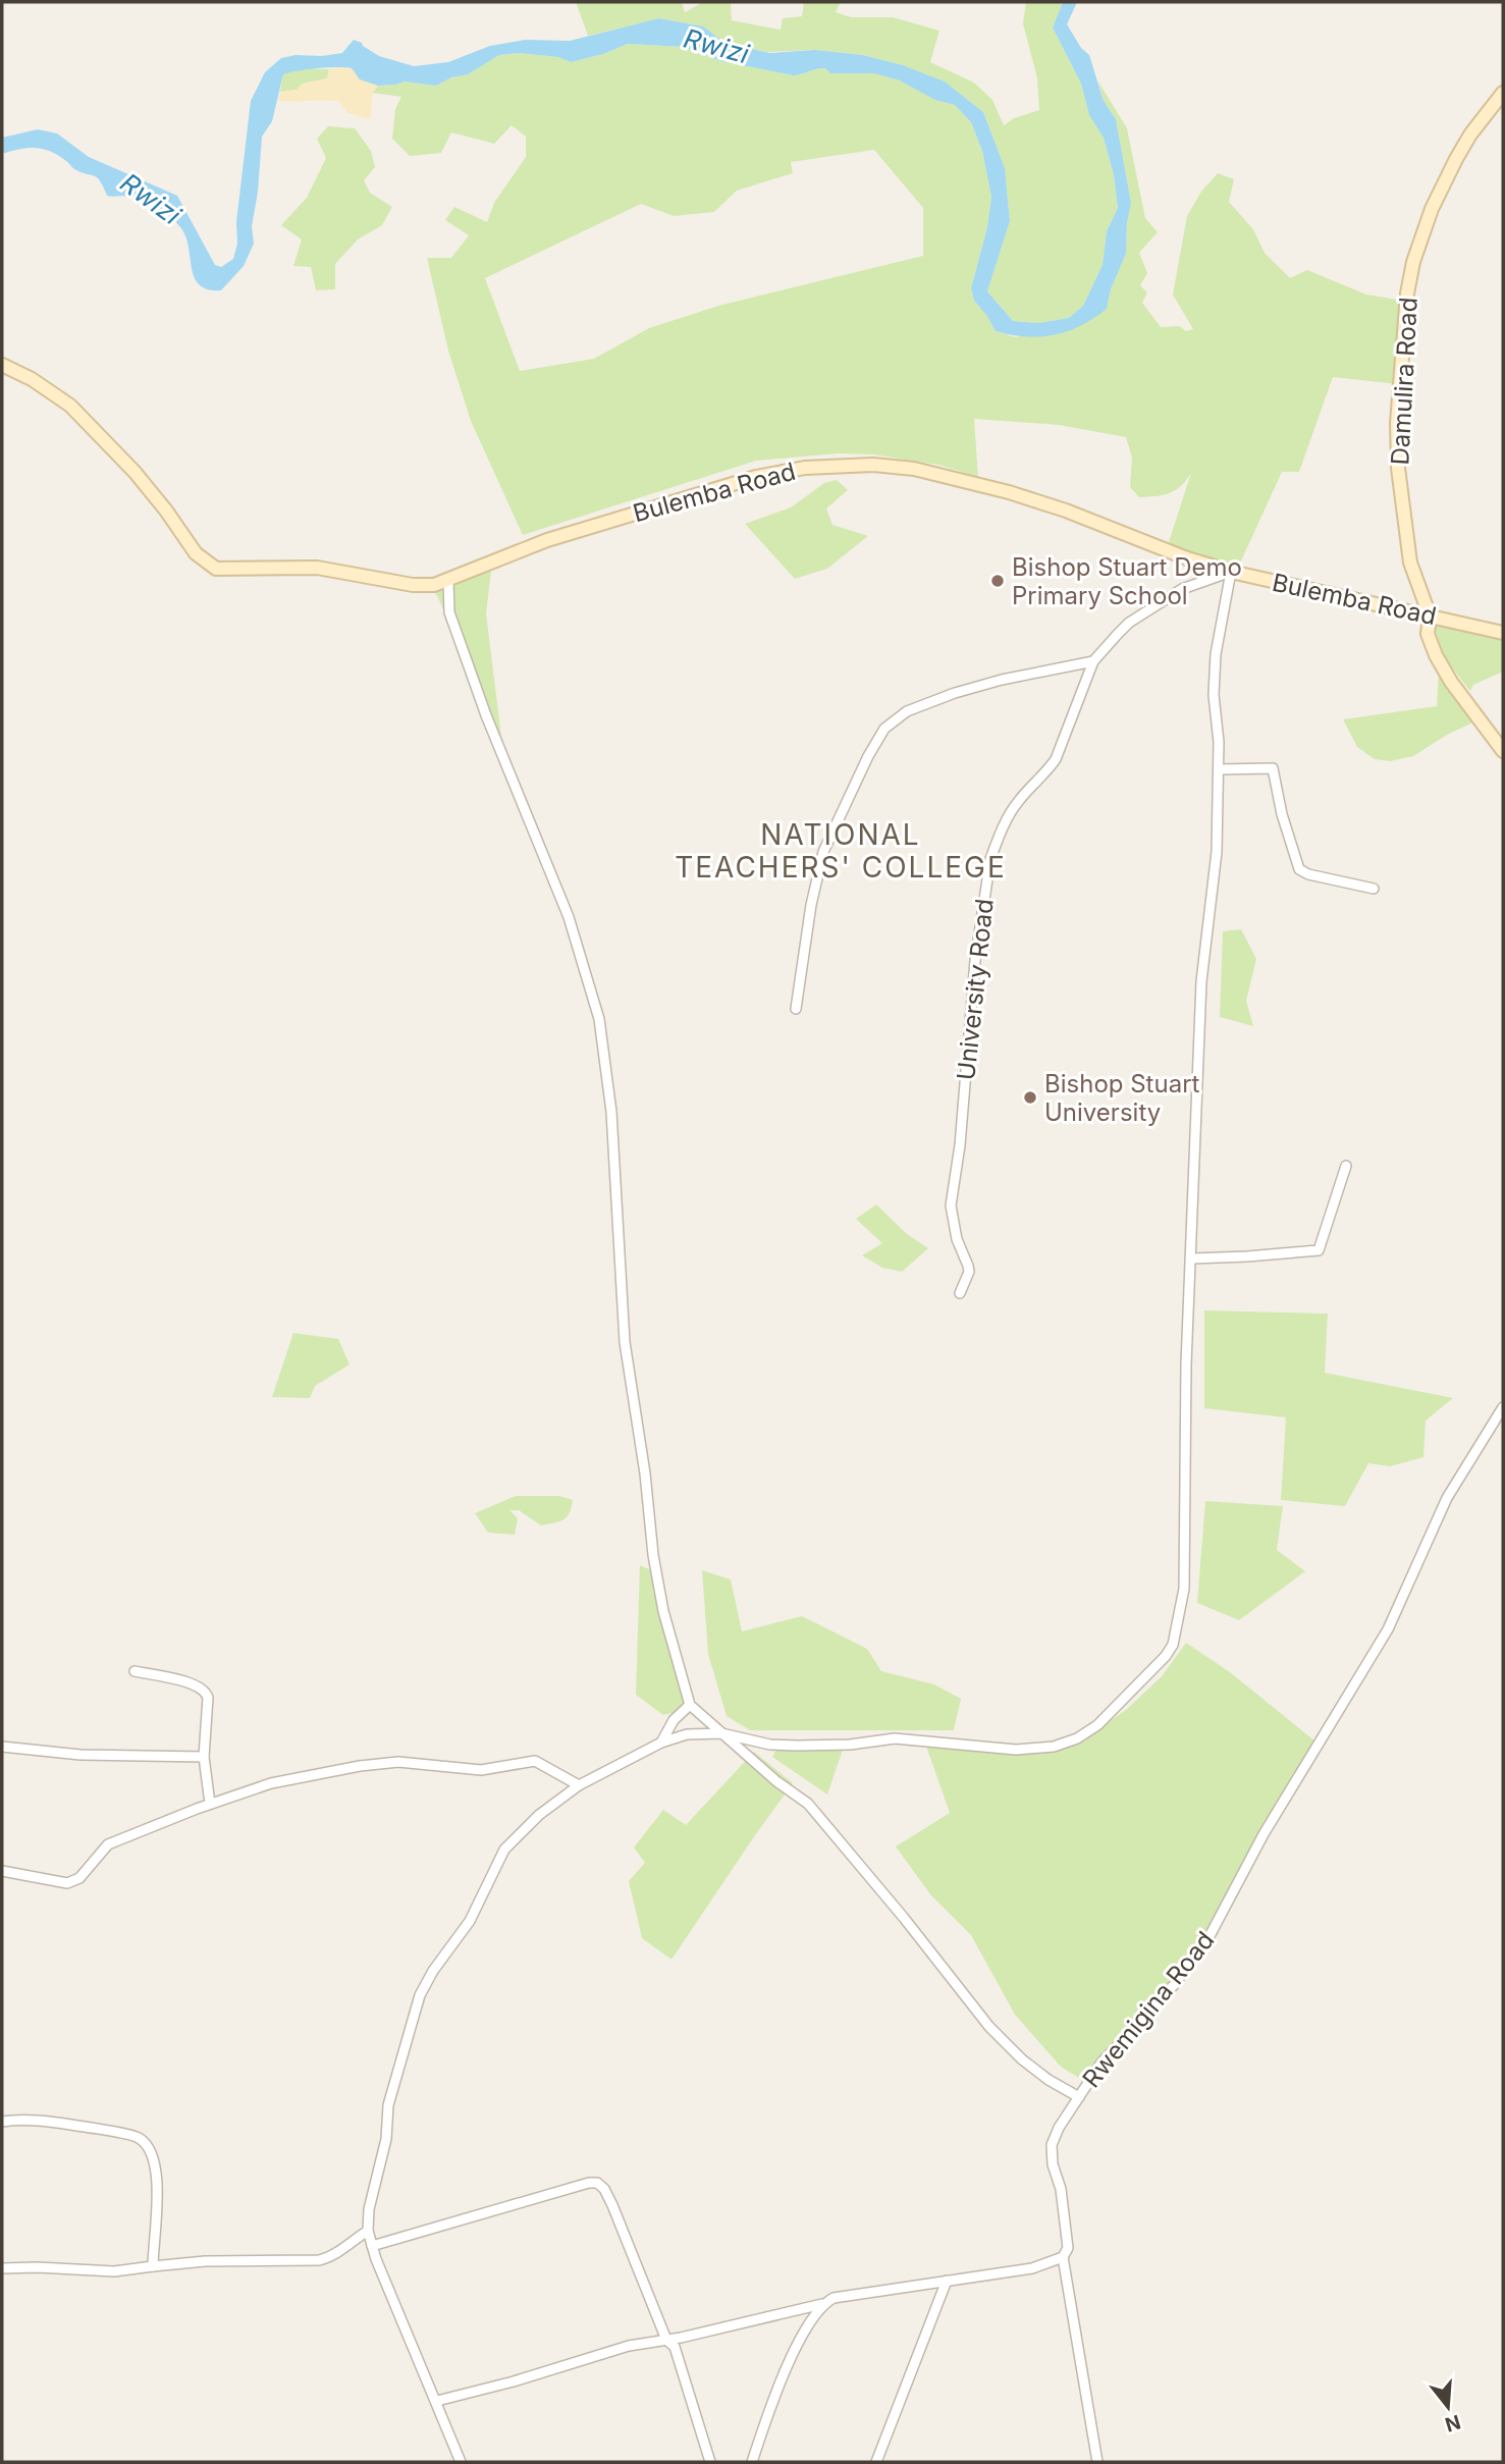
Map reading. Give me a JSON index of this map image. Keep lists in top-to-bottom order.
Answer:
{
  "streets": {
    "main road": ["Damulira Road", "Bulemba Road"],
    "street": ["University Road", "Rwemigina Road"]
  },
  "crossings": [
    ["Damulira Road", "Bulemba Road"],
    ["Bulemba Road", "University Road"]
  ],
  "districts": ["NATIONAL TEACHERS' COLLEGE"],
  "water": ["Rwizi"],
  "places": ["Bishop Stuart Demo Primary School", "Bishop Stuart University"],
  "north": "bottom"
}
